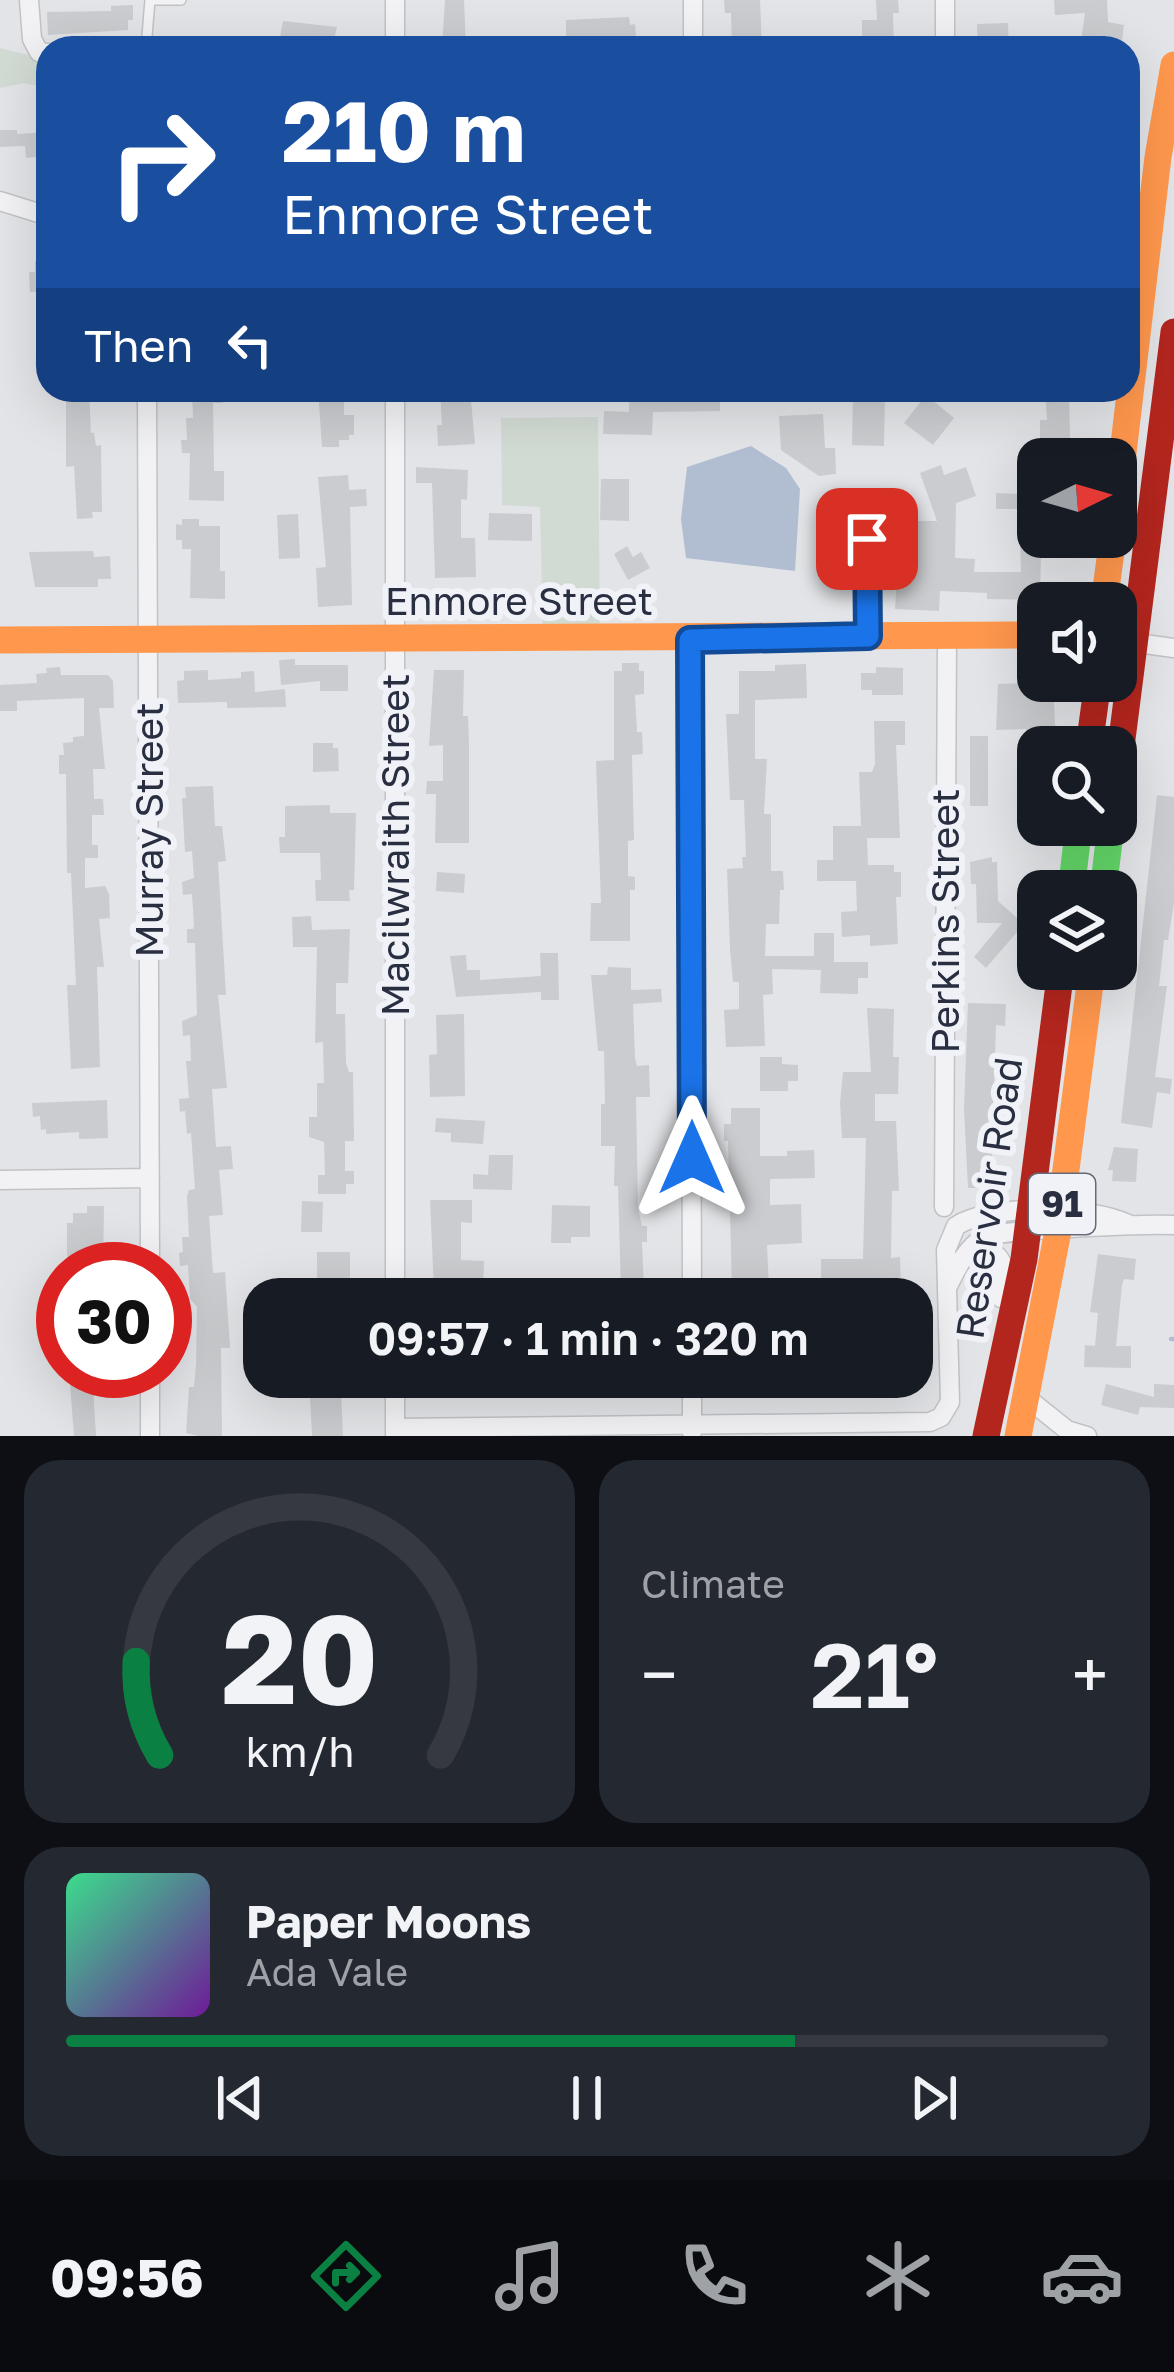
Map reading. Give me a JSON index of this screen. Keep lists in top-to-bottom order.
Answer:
{
  "streets": {
    "main road": ["Enmore Street", "Reservoir Road", "91"],
    "street": ["Murray Street", "Macilwraith Street", "Perkins Street"]
  },
  "crossings": [
    ["Enmore Street", "Murray Street"],
    ["Enmore Street", "Macilwraith Street"],
    ["Enmore Street", "Perkins Street"]
  ],
  "north": "right",
  "page": {
    "turn": ["210 m", "Enmore Street"],
    "then": "Then",
    "limit": "30",
    "trip": "09:57 · 1 min · 320 m",
    "tile": "Climate",
    "heat": ["−", "21°", "+"],
    "song": ["Paper Moons", "Ada Vale"],
    "tabs": "09:56",
    "gauge": ["20", "km/h"]
  }
}
